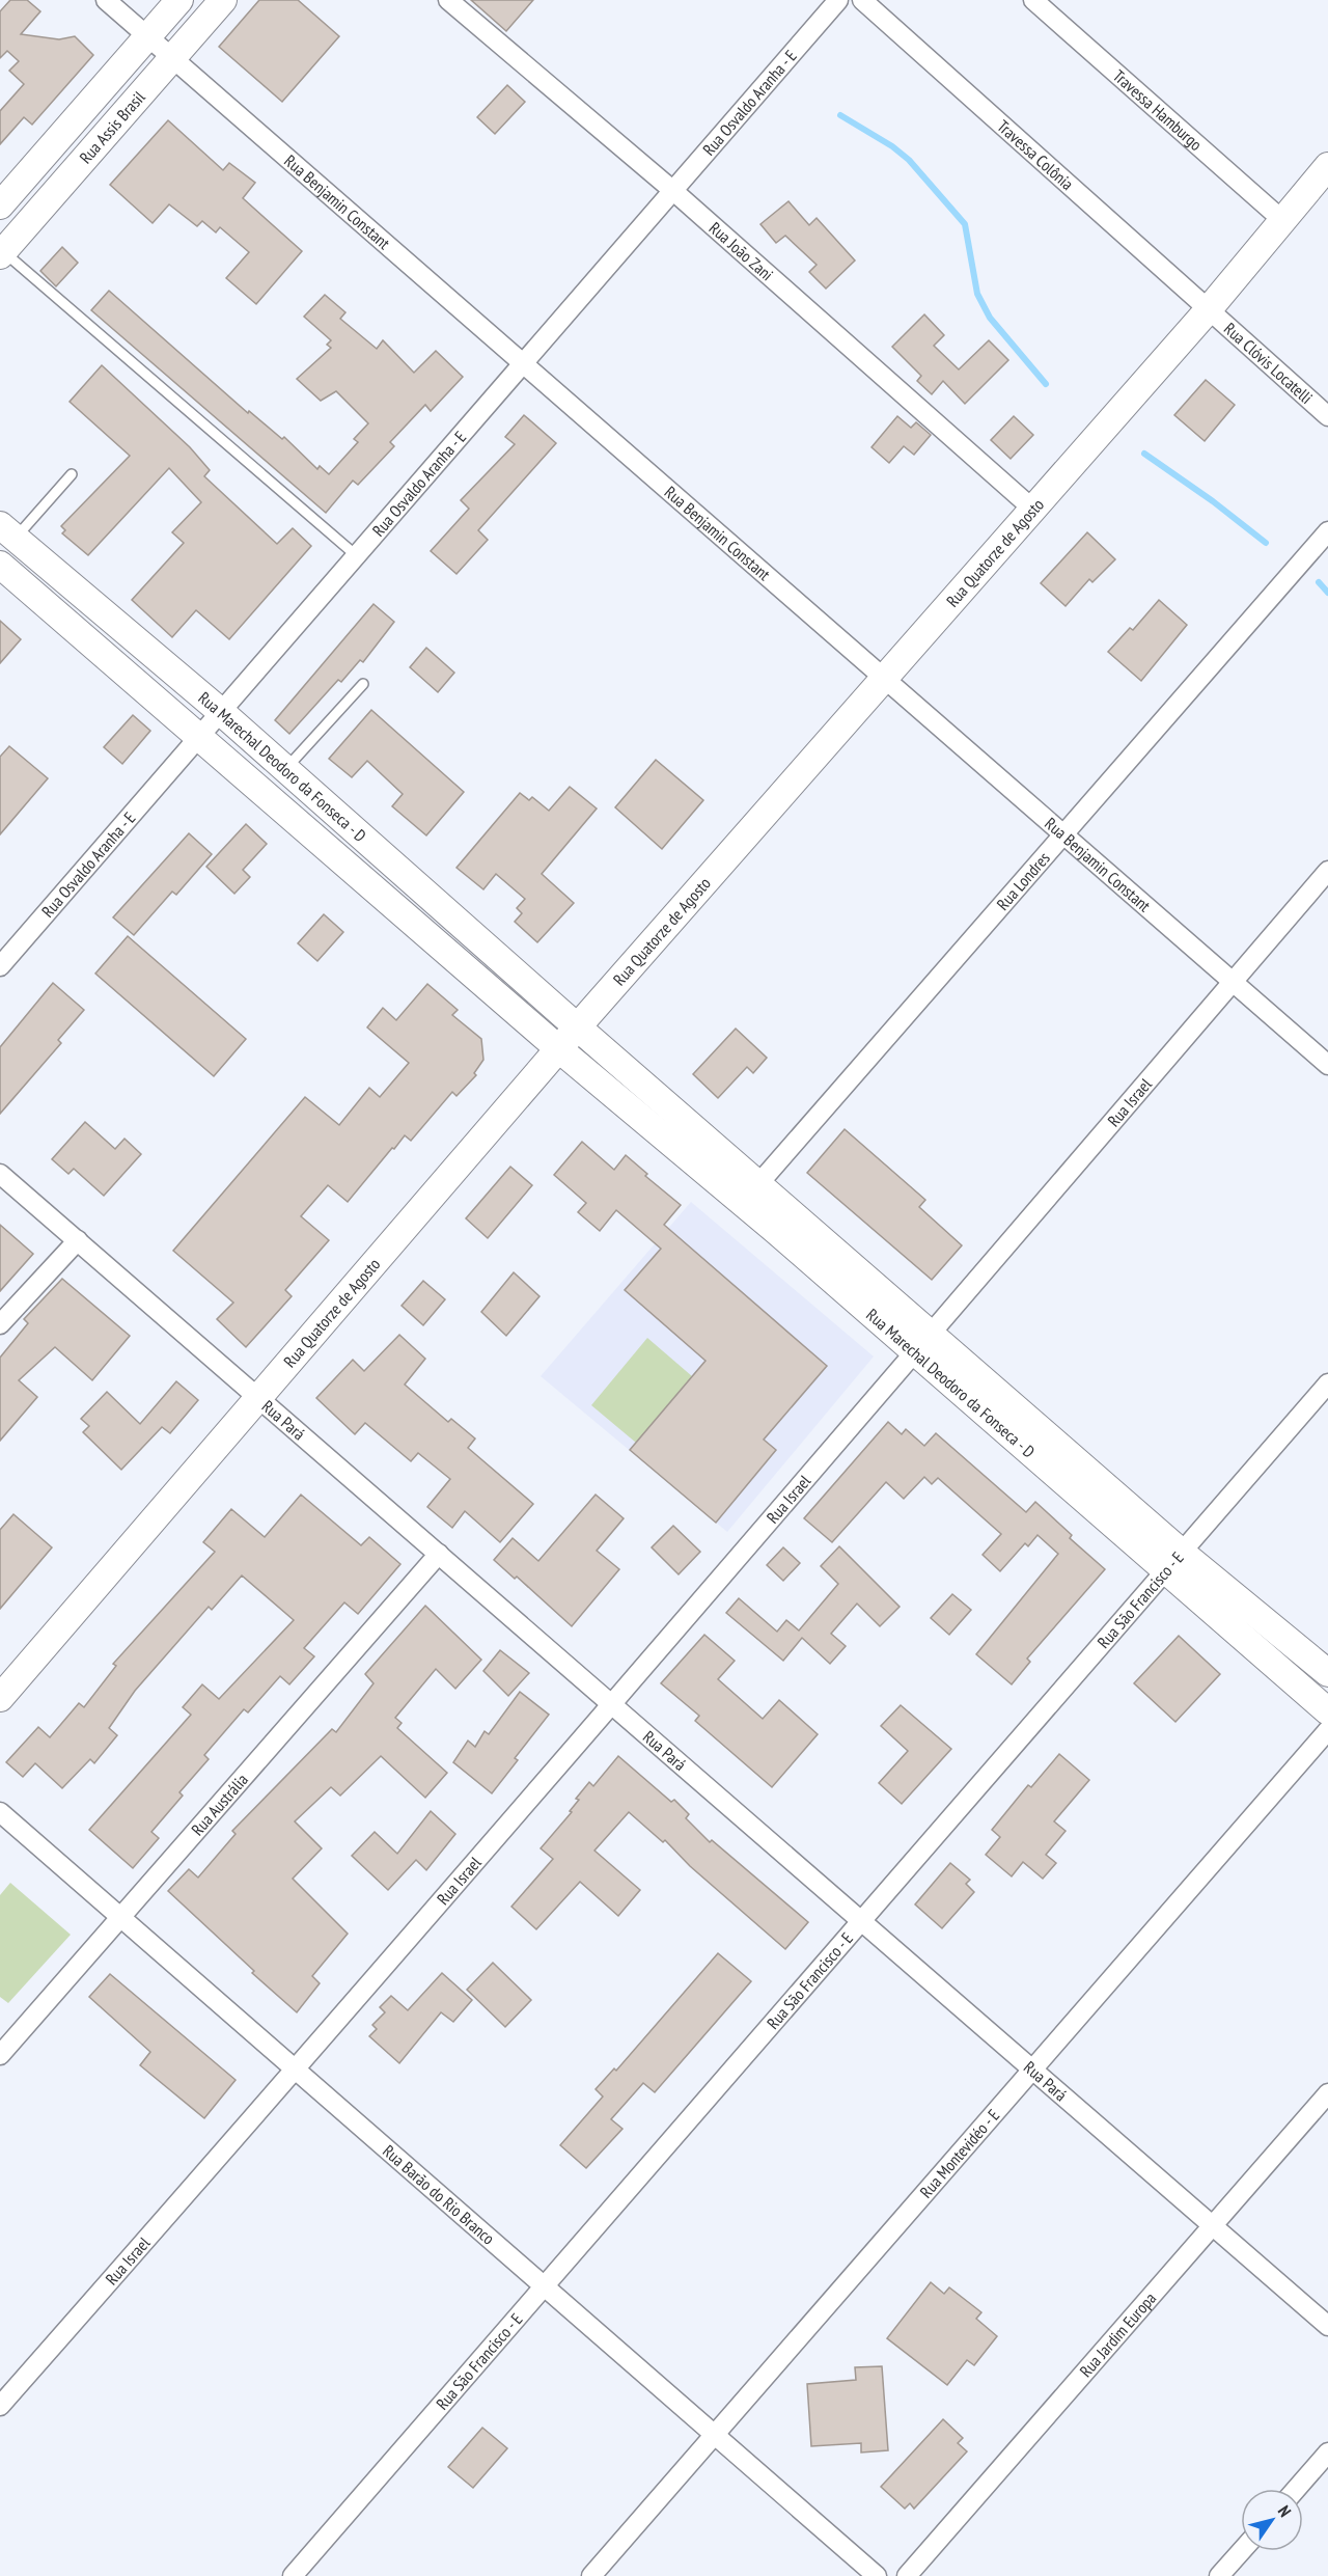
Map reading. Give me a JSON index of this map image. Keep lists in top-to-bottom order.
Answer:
{
  "streets": {
    "street": [
      "Rua Osvaldo Aranha - E",
      "Travessa Hamburgo",
      "Rua Assis Brasil",
      "Travessa Colônia",
      "Rua Benjamin Constant",
      "Rua João Zani",
      "Rua Clóvis Locatelli",
      "Rua Quatorze de Agosto",
      "Rua Marechal Deodoro da Fonseca - D",
      "Rua Londres",
      "Rua Israel",
      "Rua Pará",
      "Rua São Francisco - E",
      "Rua Austrália",
      "Rua Montevidéo - E",
      "Rua Barão do Rio Branco",
      "Rua Jardim Europa"
    ]
  },
  "crossings": [
    ["Rua Osvaldo Aranha - E", "Rua Benjamin Constant"],
    ["Rua Osvaldo Aranha - E", "Rua João Zani"],
    ["Rua Osvaldo Aranha - E", "Rua Marechal Deodoro da Fonseca - D"],
    ["Travessa Hamburgo", "Rua Quatorze de Agosto"],
    ["Rua Assis Brasil", "Rua Benjamin Constant"],
    ["Travessa Colônia", "Rua Clóvis Locatelli"],
    ["Travessa Colônia", "Rua Quatorze de Agosto"],
    ["Rua Benjamin Constant", "Rua Quatorze de Agosto"],
    ["Rua Benjamin Constant", "Rua Londres"],
    ["Rua Benjamin Constant", "Rua Israel"],
    ["Rua João Zani", "Rua Quatorze de Agosto"],
    ["Rua Clóvis Locatelli", "Rua Quatorze de Agosto"],
    ["Rua Quatorze de Agosto", "Rua Marechal Deodoro da Fonseca - D"],
    ["Rua Quatorze de Agosto", "Rua Pará"],
    ["Rua Marechal Deodoro da Fonseca - D", "Rua Londres"],
    ["Rua Marechal Deodoro da Fonseca - D", "Rua Israel"],
    ["Rua Marechal Deodoro da Fonseca - D", "Rua São Francisco - E"],
    ["Rua Israel", "Rua Pará"],
    ["Rua Israel", "Rua Barão do Rio Branco"],
    ["Rua Pará", "Rua São Francisco - E"],
    ["Rua Pará", "Rua Austrália"],
    ["Rua Pará", "Rua Montevidéo - E"],
    ["Rua Pará", "Rua Jardim Europa"],
    ["Rua São Francisco - E", "Rua Barão do Rio Branco"],
    ["Rua Austrália", "Rua Barão do Rio Branco"],
    ["Rua Montevidéo - E", "Rua Barão do Rio Branco"]
  ],
  "north": "top right"
}
